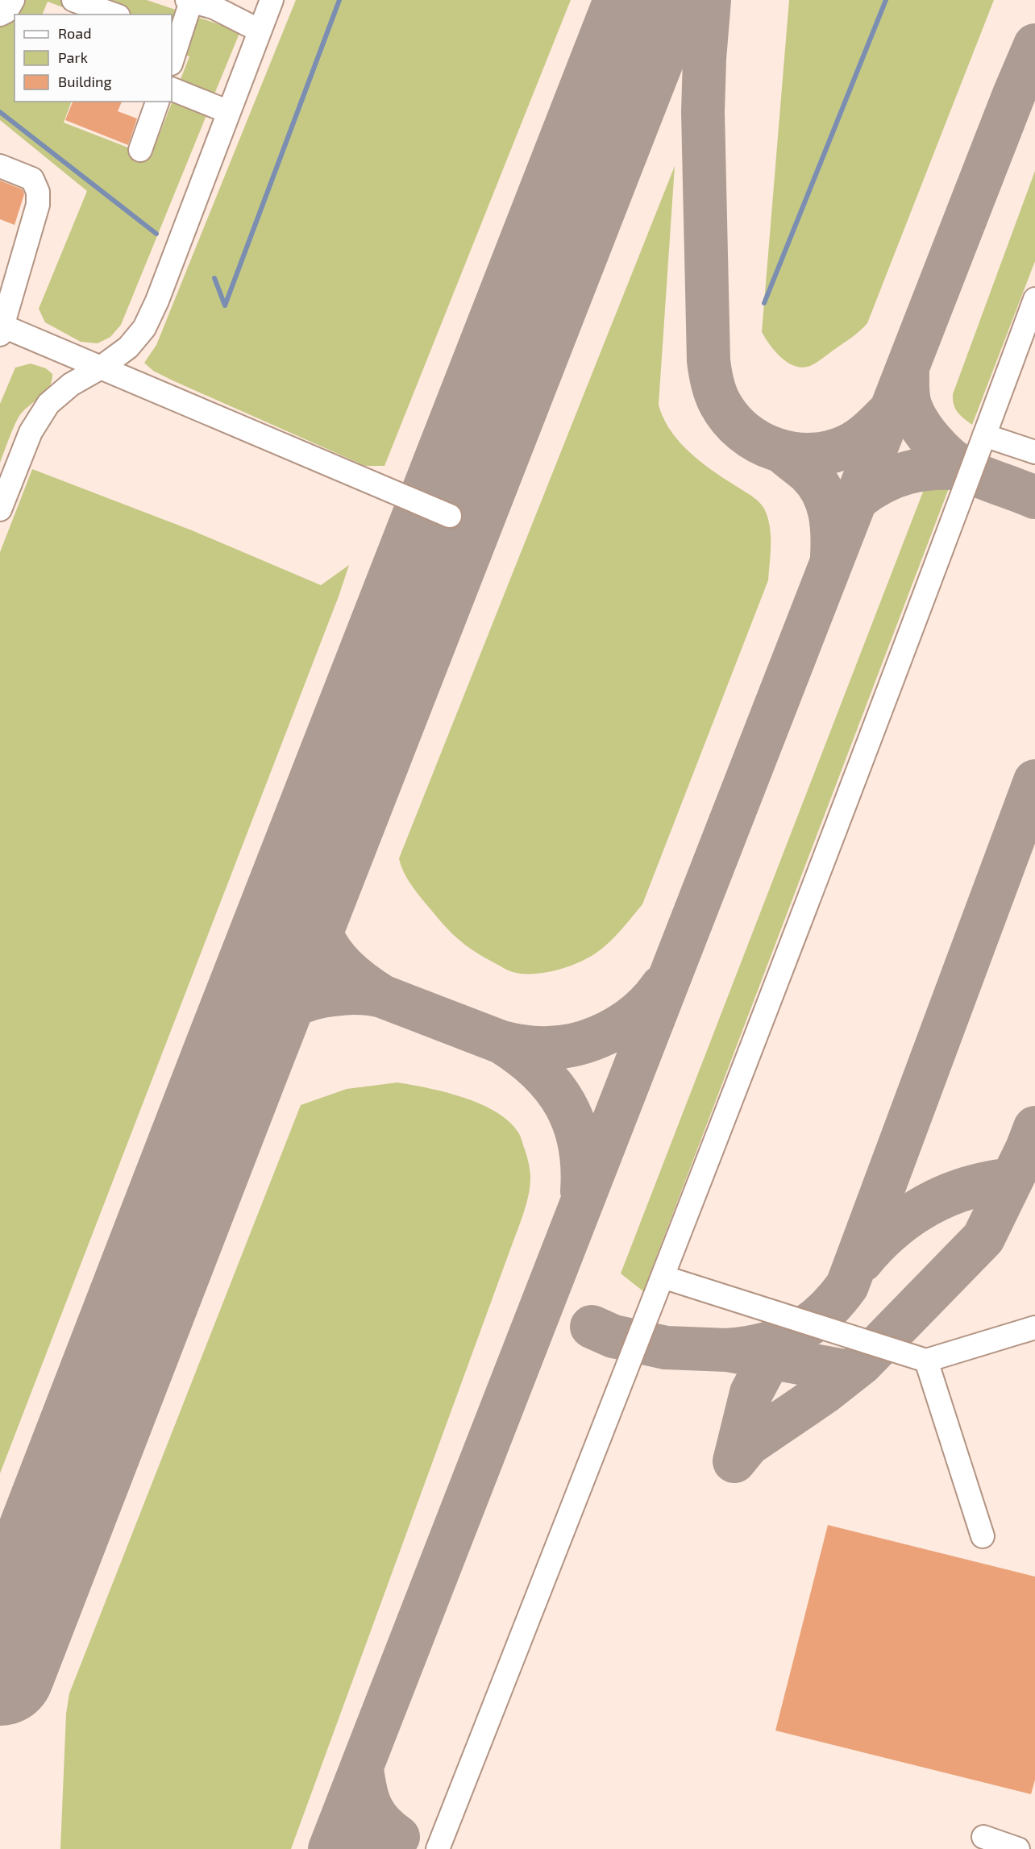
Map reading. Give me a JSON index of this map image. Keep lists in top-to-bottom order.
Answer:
{
  "legend": ["Road", "Park", "Building"]
}
